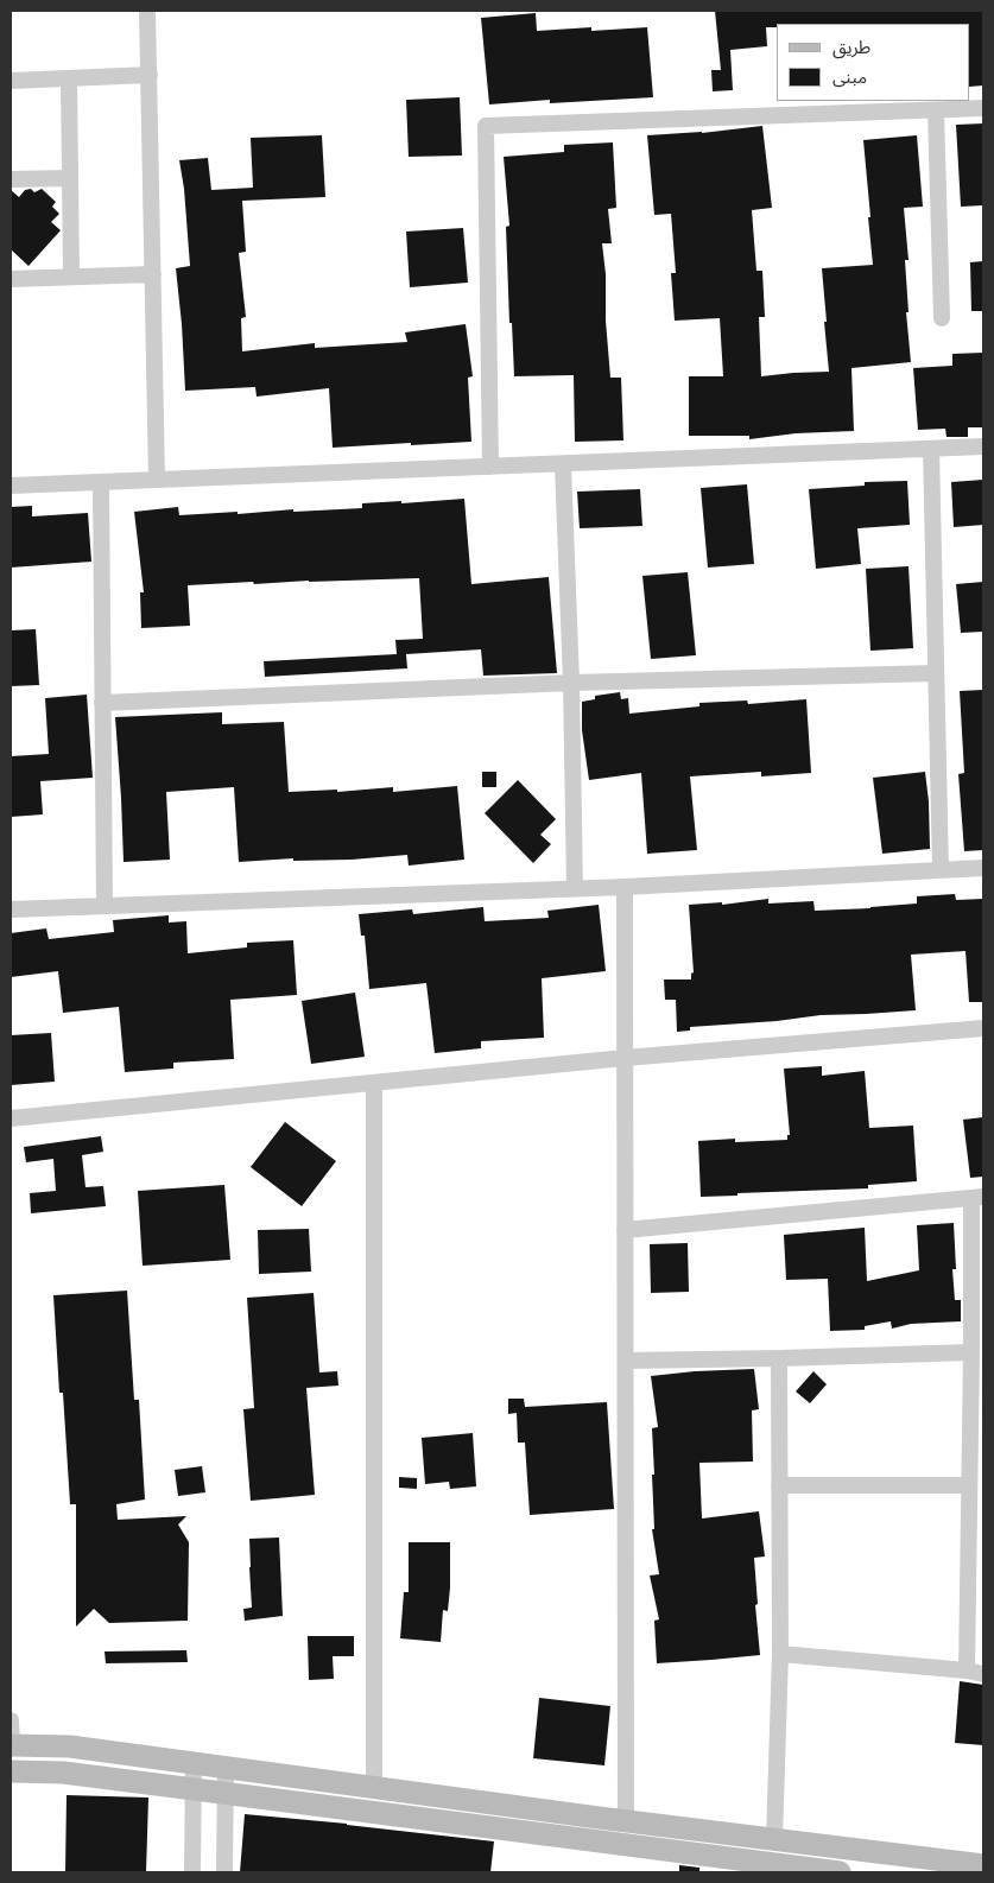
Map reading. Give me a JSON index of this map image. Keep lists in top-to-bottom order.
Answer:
{
  "legend": ["طريق", "مبنى"]
}
